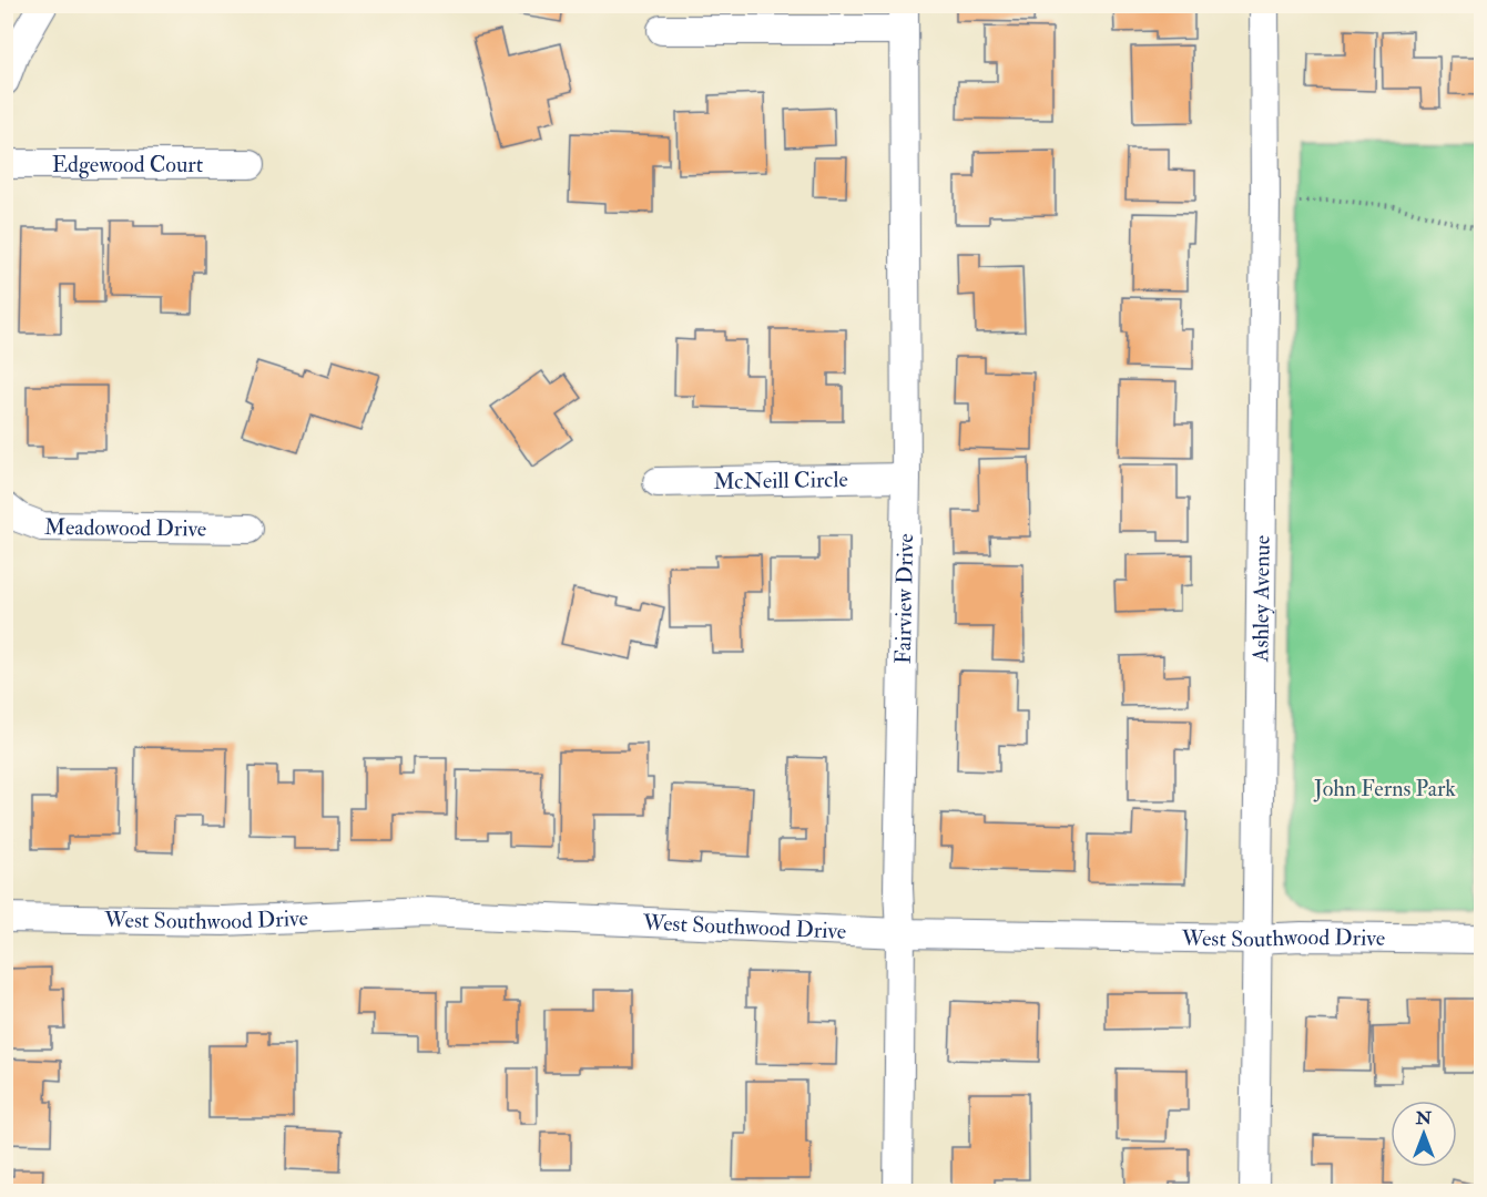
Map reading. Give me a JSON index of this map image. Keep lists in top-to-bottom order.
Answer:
{
  "streets": {
    "street": [
      "Edgewood Court",
      "McNeill Circle",
      "Meadowood Drive",
      "Fairview Drive",
      "Ashley Avenue",
      "West Southwood Drive"
    ]
  },
  "crossings": [
    ["McNeill Circle", "Fairview Drive"],
    ["Fairview Drive", "West Southwood Drive"],
    ["Ashley Avenue", "West Southwood Drive"]
  ],
  "parks": ["John Ferns Park"],
  "north": "top"
}
